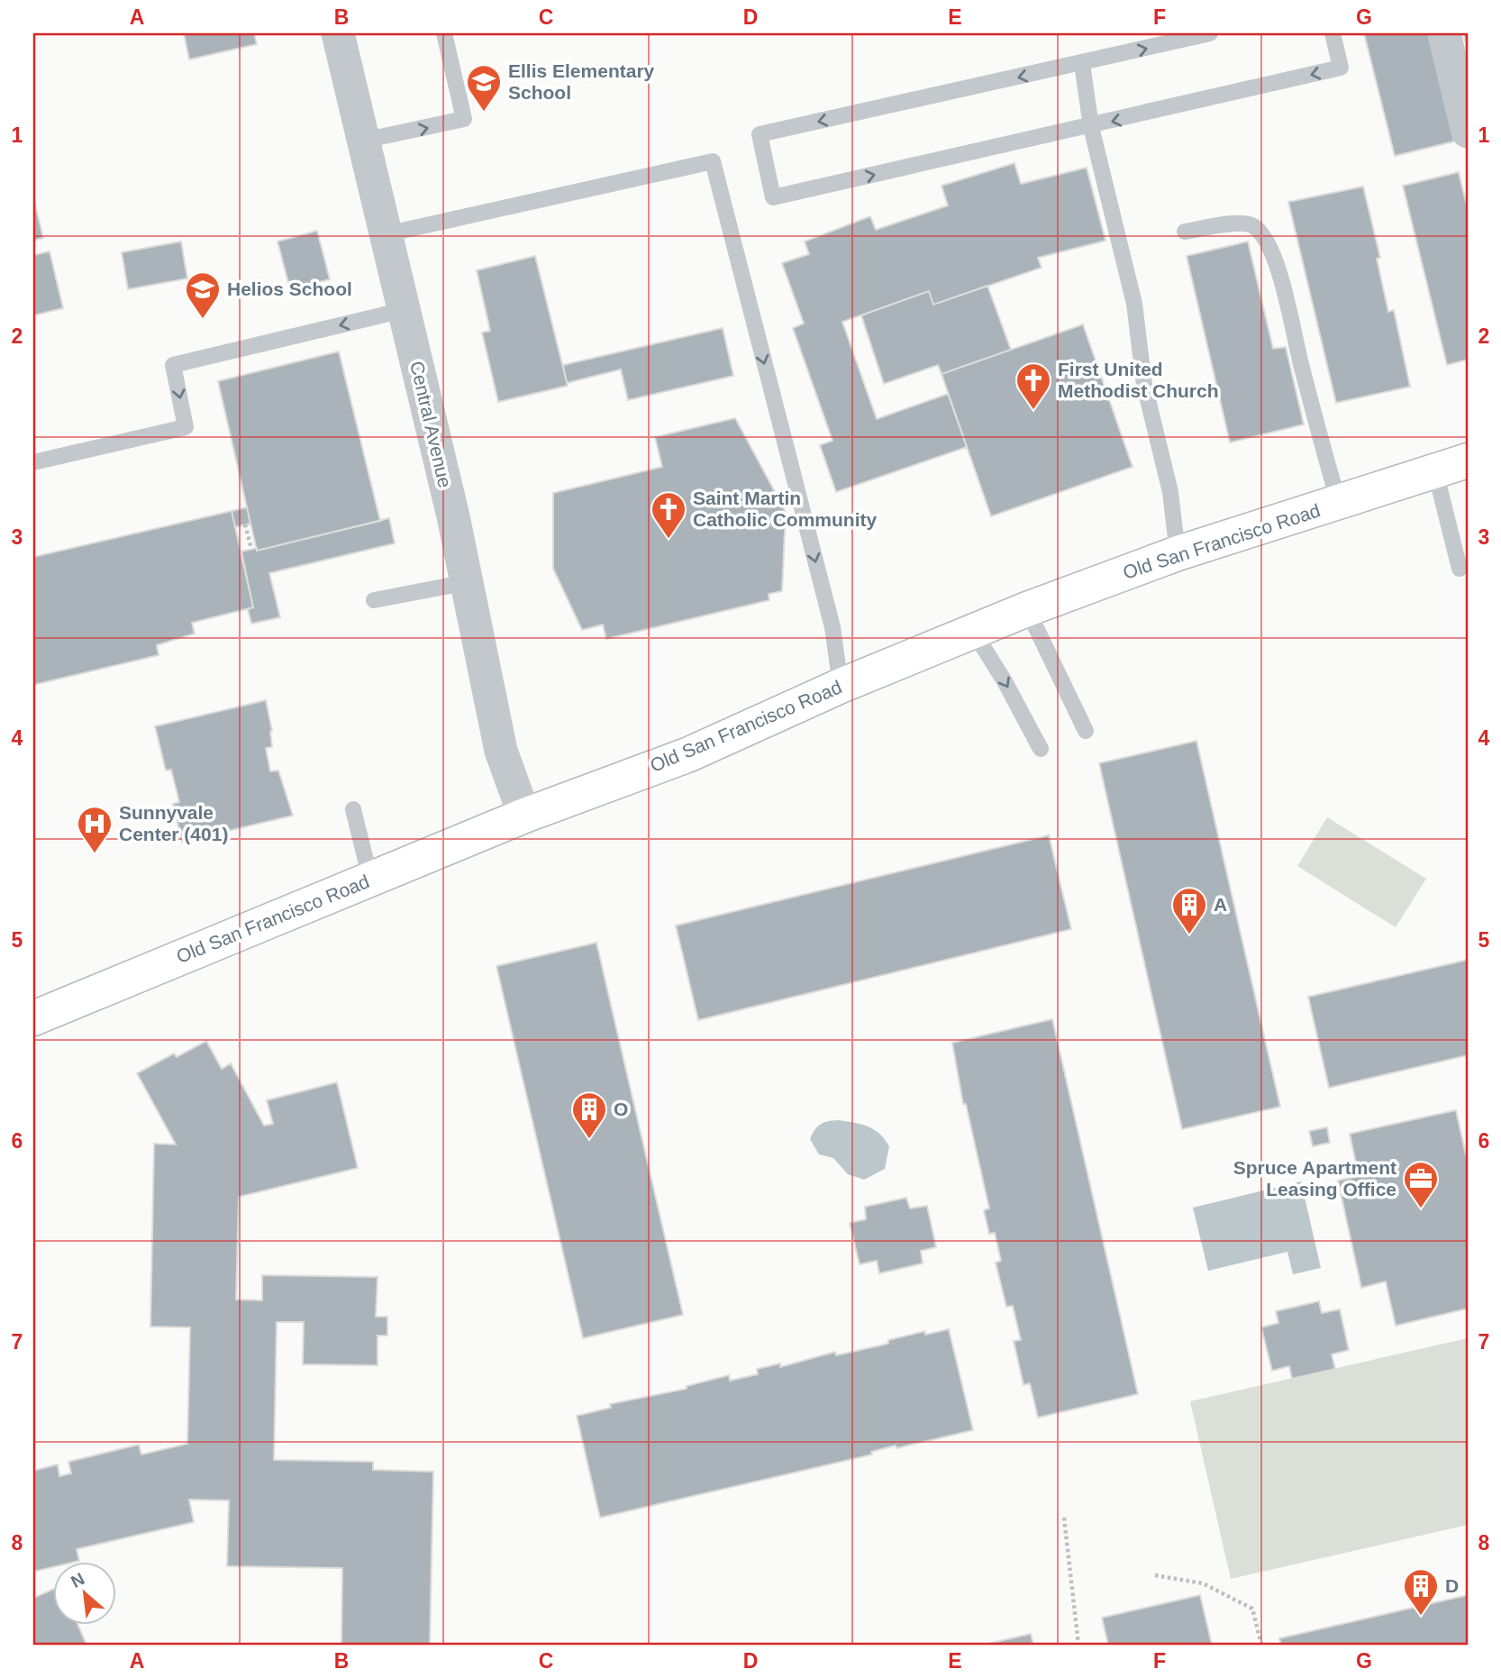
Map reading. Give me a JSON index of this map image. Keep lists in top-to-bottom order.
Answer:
{
  "streets": {
    "main road": ["Old San Francisco Road"],
    "street": ["Central Avenue"]
  },
  "crossings": [
    ["Central Avenue", "Old San Francisco Road"]
  ],
  "places": {
    "school or university": ["Ellis Elementary School", "Helios School"],
    "church": ["First United Methodist Church", "Saint Martin Catholic Community"],
    "hospital": ["Sunnyvale Center (401)"],
    "building": ["A", "O", "D"],
    "office": ["Spruce Apartment Leasing Office"]
  },
  "north": "top left",
  "grid": {
    "columns": [
      "A",
      "B",
      "C",
      "D",
      "E",
      "F",
      "G"
    ],
    "rows": [
      "1",
      "2",
      "3",
      "4",
      "5",
      "6",
      "7",
      "8"
    ]
  }
}
